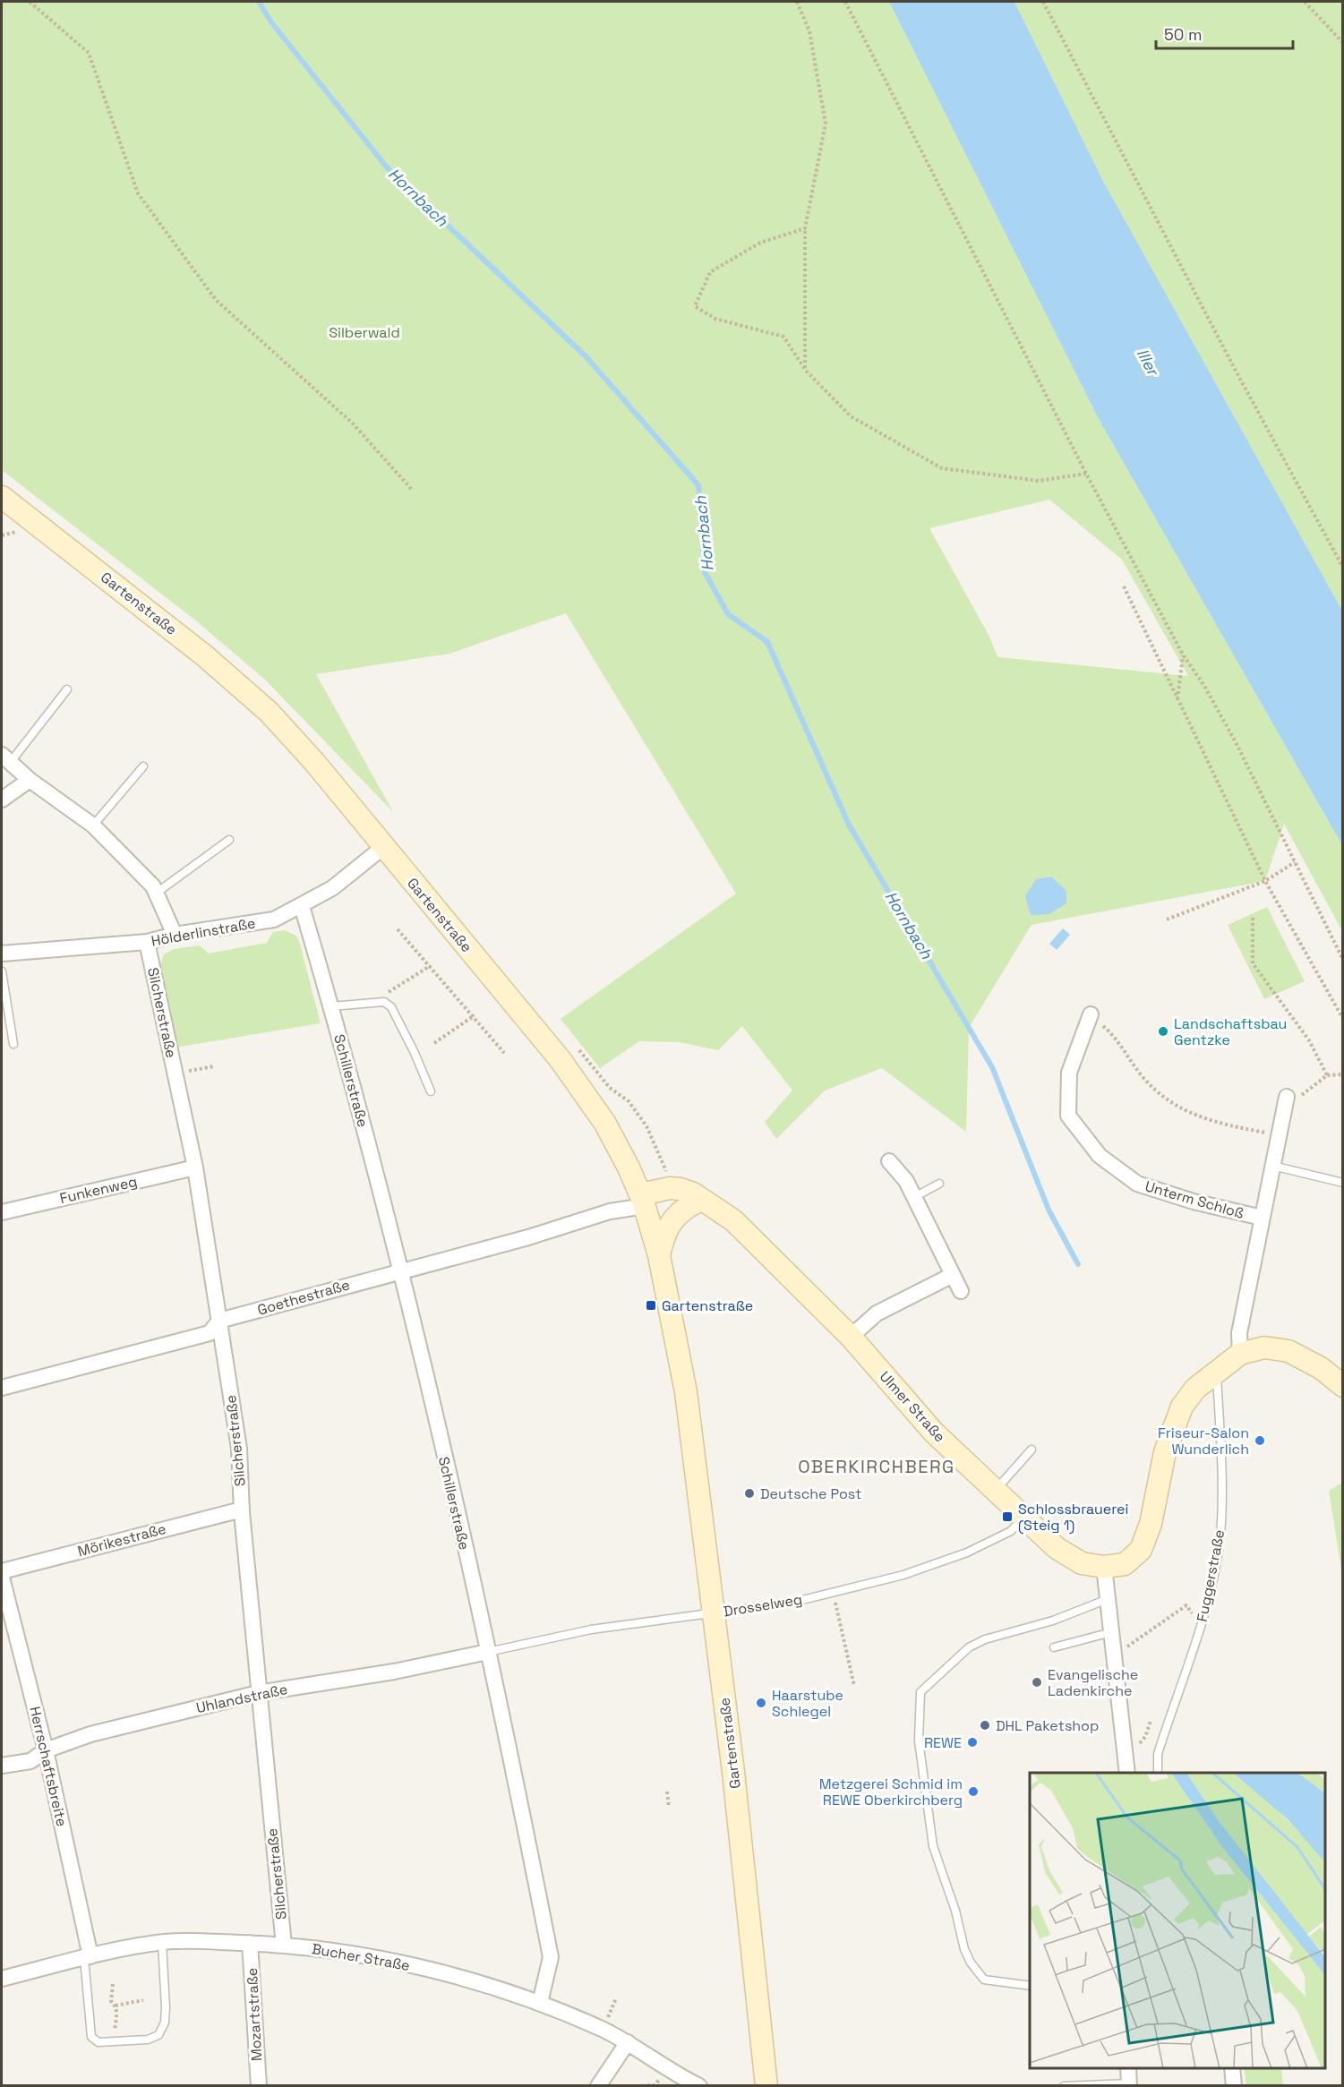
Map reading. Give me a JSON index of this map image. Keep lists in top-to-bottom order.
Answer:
{
  "streets": {
    "main road": ["Gartenstraße", "Ulmer Straße"],
    "street": [
      "Hölderlinstraße",
      "Silcherstraße",
      "Schillerstraße",
      "Funkenweg",
      "Unterm Schloß",
      "Goethestraße",
      "Mörikestraße",
      "Uhlandstraße",
      "Herrschaftsbreite",
      "Bucher Straße",
      "Mozartstraße"
    ],
    "lane": ["Fuggerstraße", "Drosselweg"]
  },
  "crossings": [
    ["Gartenstraße", "Hölderlinstraße"],
    ["Gartenstraße", "Goethestraße"],
    ["Gartenstraße", "Ulmer Straße"],
    ["Gartenstraße", "Drosselweg"],
    ["Hölderlinstraße", "Silcherstraße"],
    ["Hölderlinstraße", "Schillerstraße"],
    ["Silcherstraße", "Funkenweg"],
    ["Silcherstraße", "Goethestraße"],
    ["Silcherstraße", "Mörikestraße"],
    ["Silcherstraße", "Uhlandstraße"],
    ["Silcherstraße", "Bucher Straße"],
    ["Schillerstraße", "Goethestraße"],
    ["Schillerstraße", "Drosselweg"],
    ["Schillerstraße", "Uhlandstraße"],
    ["Schillerstraße", "Bucher Straße"],
    ["Goethestraße", "Ulmer Straße"],
    ["Ulmer Straße", "Drosselweg"],
    ["Drosselweg", "Uhlandstraße"],
    ["Uhlandstraße", "Herrschaftsbreite"],
    ["Herrschaftsbreite", "Bucher Straße"],
    ["Bucher Straße", "Mozartstraße"]
  ],
  "districts": ["OBERKIRCHBERG"],
  "water": ["Hornbach", "Iller"],
  "parks": ["Silberwald"],
  "places": {
    "other": [
      "Landschaftsbau Gentzke",
      "Friseur-Salon Wunderlich",
      "Deutsche Post",
      "Evangelische Ladenkirche",
      "Haarstube Schlegel",
      "DHL Paketshop",
      "REWE",
      "Metzgerei Schmid im REWE Oberkirchberg"
    ],
    "transit": ["Gartenstraße", "Schlossbrauerei (Steig 1)"]
  },
  "scale_bar": "50 m"
}
